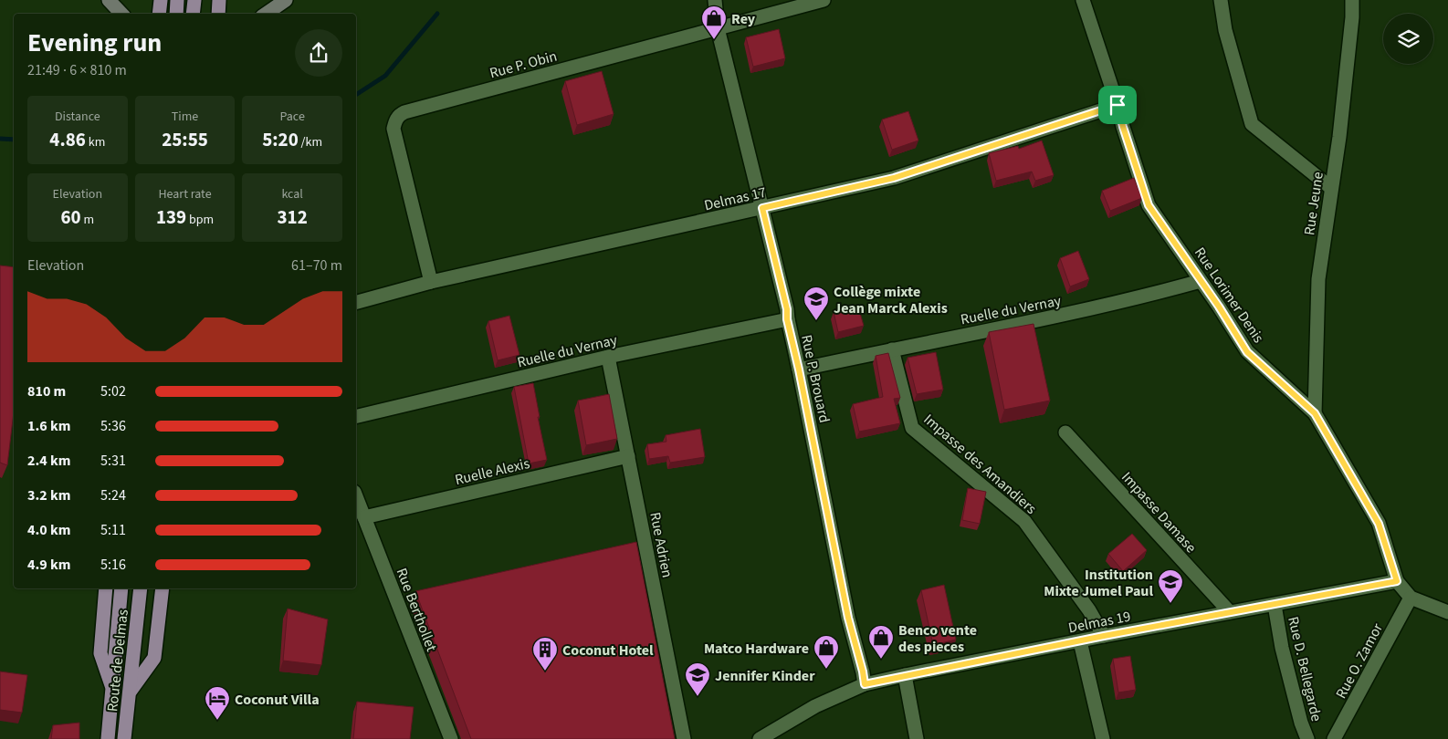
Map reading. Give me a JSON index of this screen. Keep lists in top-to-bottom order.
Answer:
{
  "streets": {
    "main road": ["Route de Delmas"],
    "street": [
      "Rue P. Obin",
      "Delmas 17",
      "Rue Jeune",
      "Rue Lorimer Denis",
      "Ruelle du Vernay",
      "Rue P. Brouard",
      "Impasse des Amandiers",
      "Ruelle Alexis",
      "Impasse Damase",
      "Rue Adrien",
      "Rue Berthollet",
      "Delmas 19",
      "Rue O. Zamor",
      "Rue D. Bellegarde"
    ]
  },
  "crossings": [
    ["Rue P. Obin", "Delmas 17"],
    ["Rue P. Obin", "Rue P. Brouard"],
    ["Delmas 17", "Rue Lorimer Denis"],
    ["Delmas 17", "Rue P. Brouard"],
    ["Rue Jeune", "Rue Lorimer Denis"],
    ["Rue Lorimer Denis", "Ruelle du Vernay"],
    ["Rue Lorimer Denis", "Delmas 19"],
    ["Ruelle du Vernay", "Rue P. Brouard"],
    ["Ruelle du Vernay", "Impasse des Amandiers"],
    ["Ruelle du Vernay", "Rue Adrien"],
    ["Rue P. Brouard", "Delmas 19"],
    ["Impasse des Amandiers", "Delmas 19"],
    ["Ruelle Alexis", "Rue Adrien"],
    ["Ruelle Alexis", "Rue Berthollet"],
    ["Impasse Damase", "Delmas 19"],
    ["Delmas 19", "Rue D. Bellegarde"]
  ],
  "places": {
    "shop": ["Rey", "Benco vente des pieces", "Matco Hardware"],
    "school or university": ["Collège mixte Jean Marck Alexis", "Institution Mixte Jumel Paul", "Jennifer Kinder"],
    "building": ["Coconut Hotel"],
    "hotel": ["Coconut Villa"]
  },
  "page": {
    "heading": ["Evening run", "21:49 · 6 × 810 m"],
    "stats": [
      ["Distance", "4.86 km"],
      ["Time", "25:55"],
      ["Pace", "5:20 /km"],
      ["Elevation", "60 m"],
      ["Heart rate", "139 bpm"],
      ["kcal", "312"]
    ],
    "chart": ["Elevation", "61–70 m"],
    "list": [
      {
        "name": "810 m",
        "note": "5:02"
      },
      {
        "name": "1.6 km",
        "note": "5:36"
      },
      {
        "name": "2.4 km",
        "note": "5:31"
      },
      {
        "name": "3.2 km",
        "note": "5:24"
      },
      {
        "name": "4.0 km",
        "note": "5:11"
      },
      {
        "name": "4.9 km",
        "note": "5:16"
      }
    ]
  }
}
